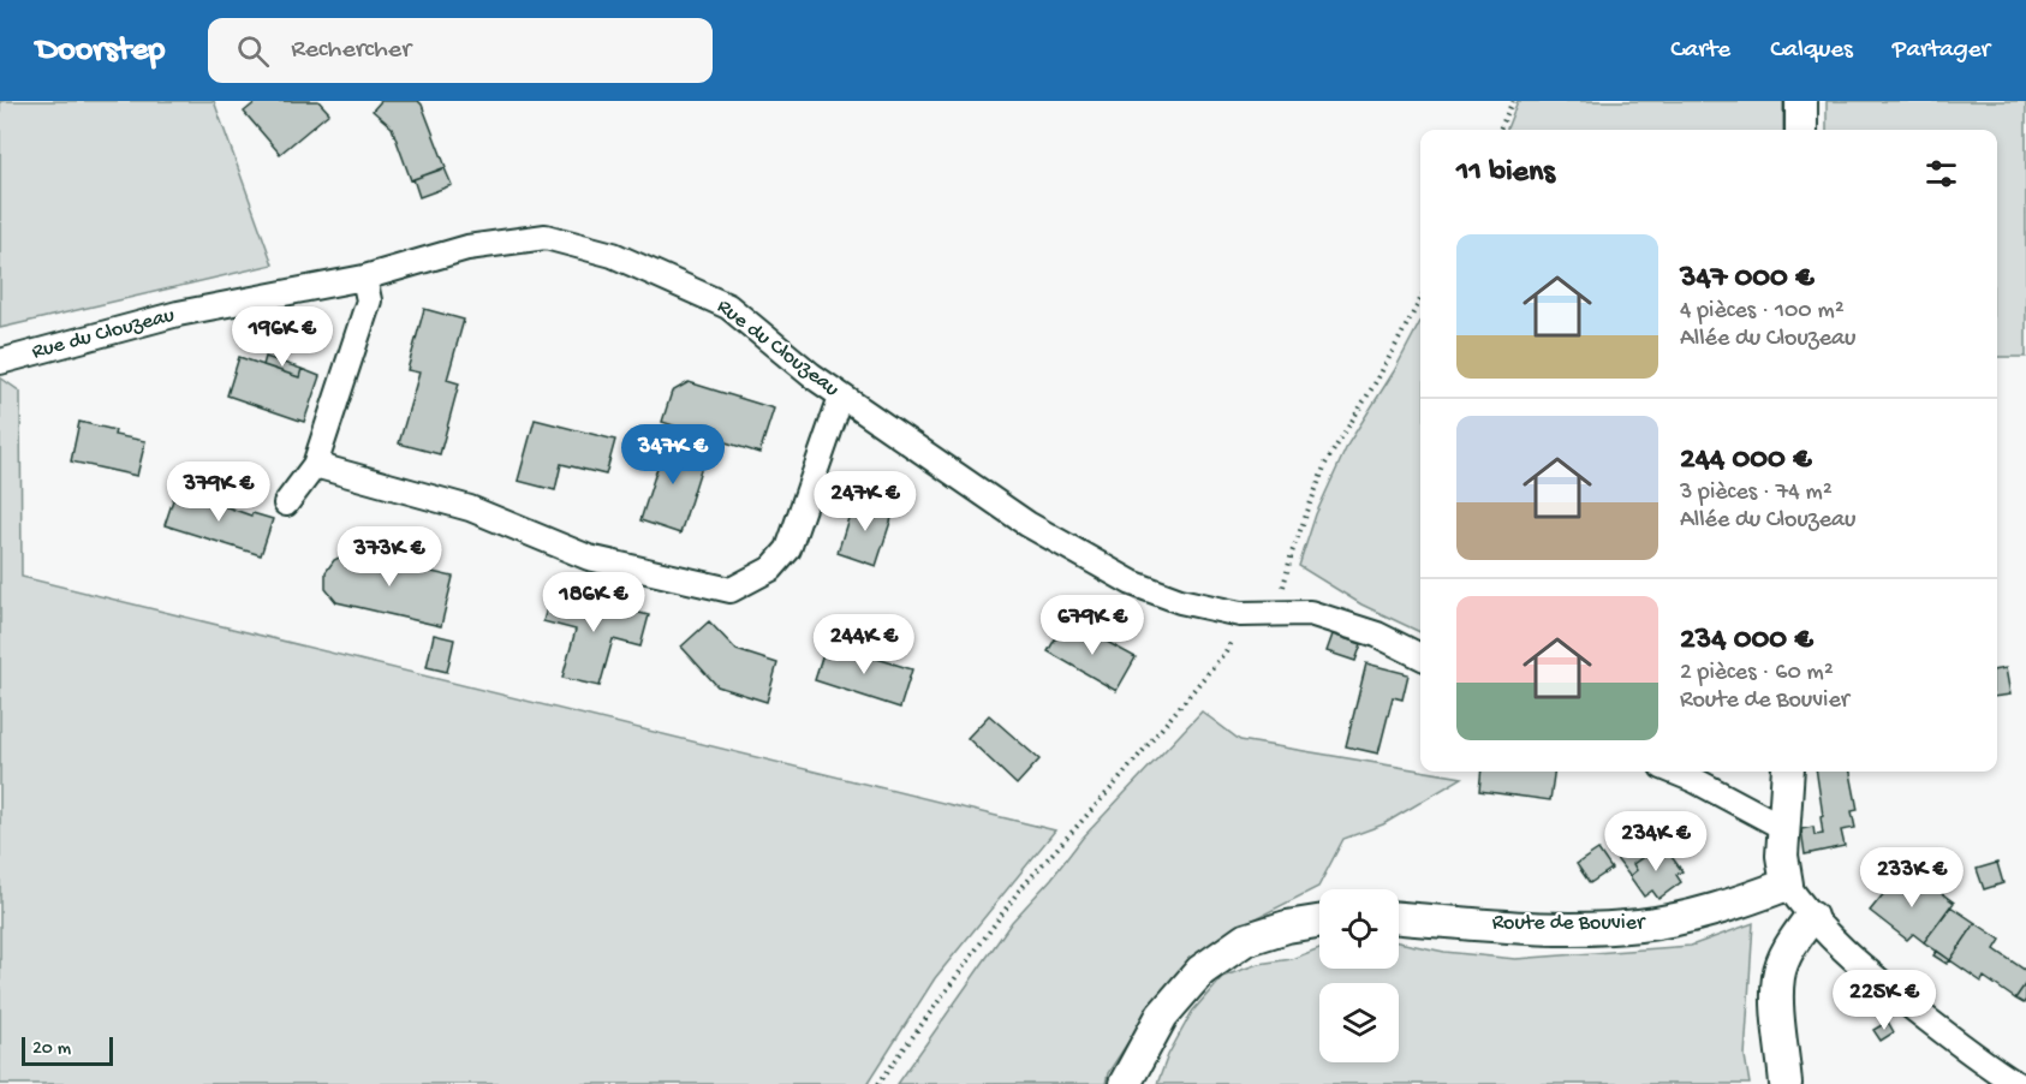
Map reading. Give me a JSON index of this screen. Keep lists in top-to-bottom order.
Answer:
{
  "streets": {
    "street": ["Rue du Clouzeau", "Route de Bouvier"]
  },
  "scale_bar": "20 m",
  "page": {
    "header": "Doorstep",
    "search": "Rechercher",
    "nav": ["Carte", "Calques", "Partager"],
    "heading": "11 biens",
    "list": [
      {
        "name": "347 000 €",
        "note": "4 pièces · 100 m² · Allée du Clouzeau"
      },
      {
        "name": "244 000 €",
        "note": "3 pièces · 74 m² · Allée du Clouzeau"
      },
      {
        "name": "234 000 €",
        "note": "2 pièces · 60 m² · Route de Bouvier"
      }
    ],
    "price": [
      "196K €",
      "347K €",
      "379K €",
      "247K €",
      "373K €",
      "186K €",
      "679K €",
      "244K €",
      "234K €",
      "233K €",
      "225K €"
    ],
    "scale": "20 m"
  }
}
